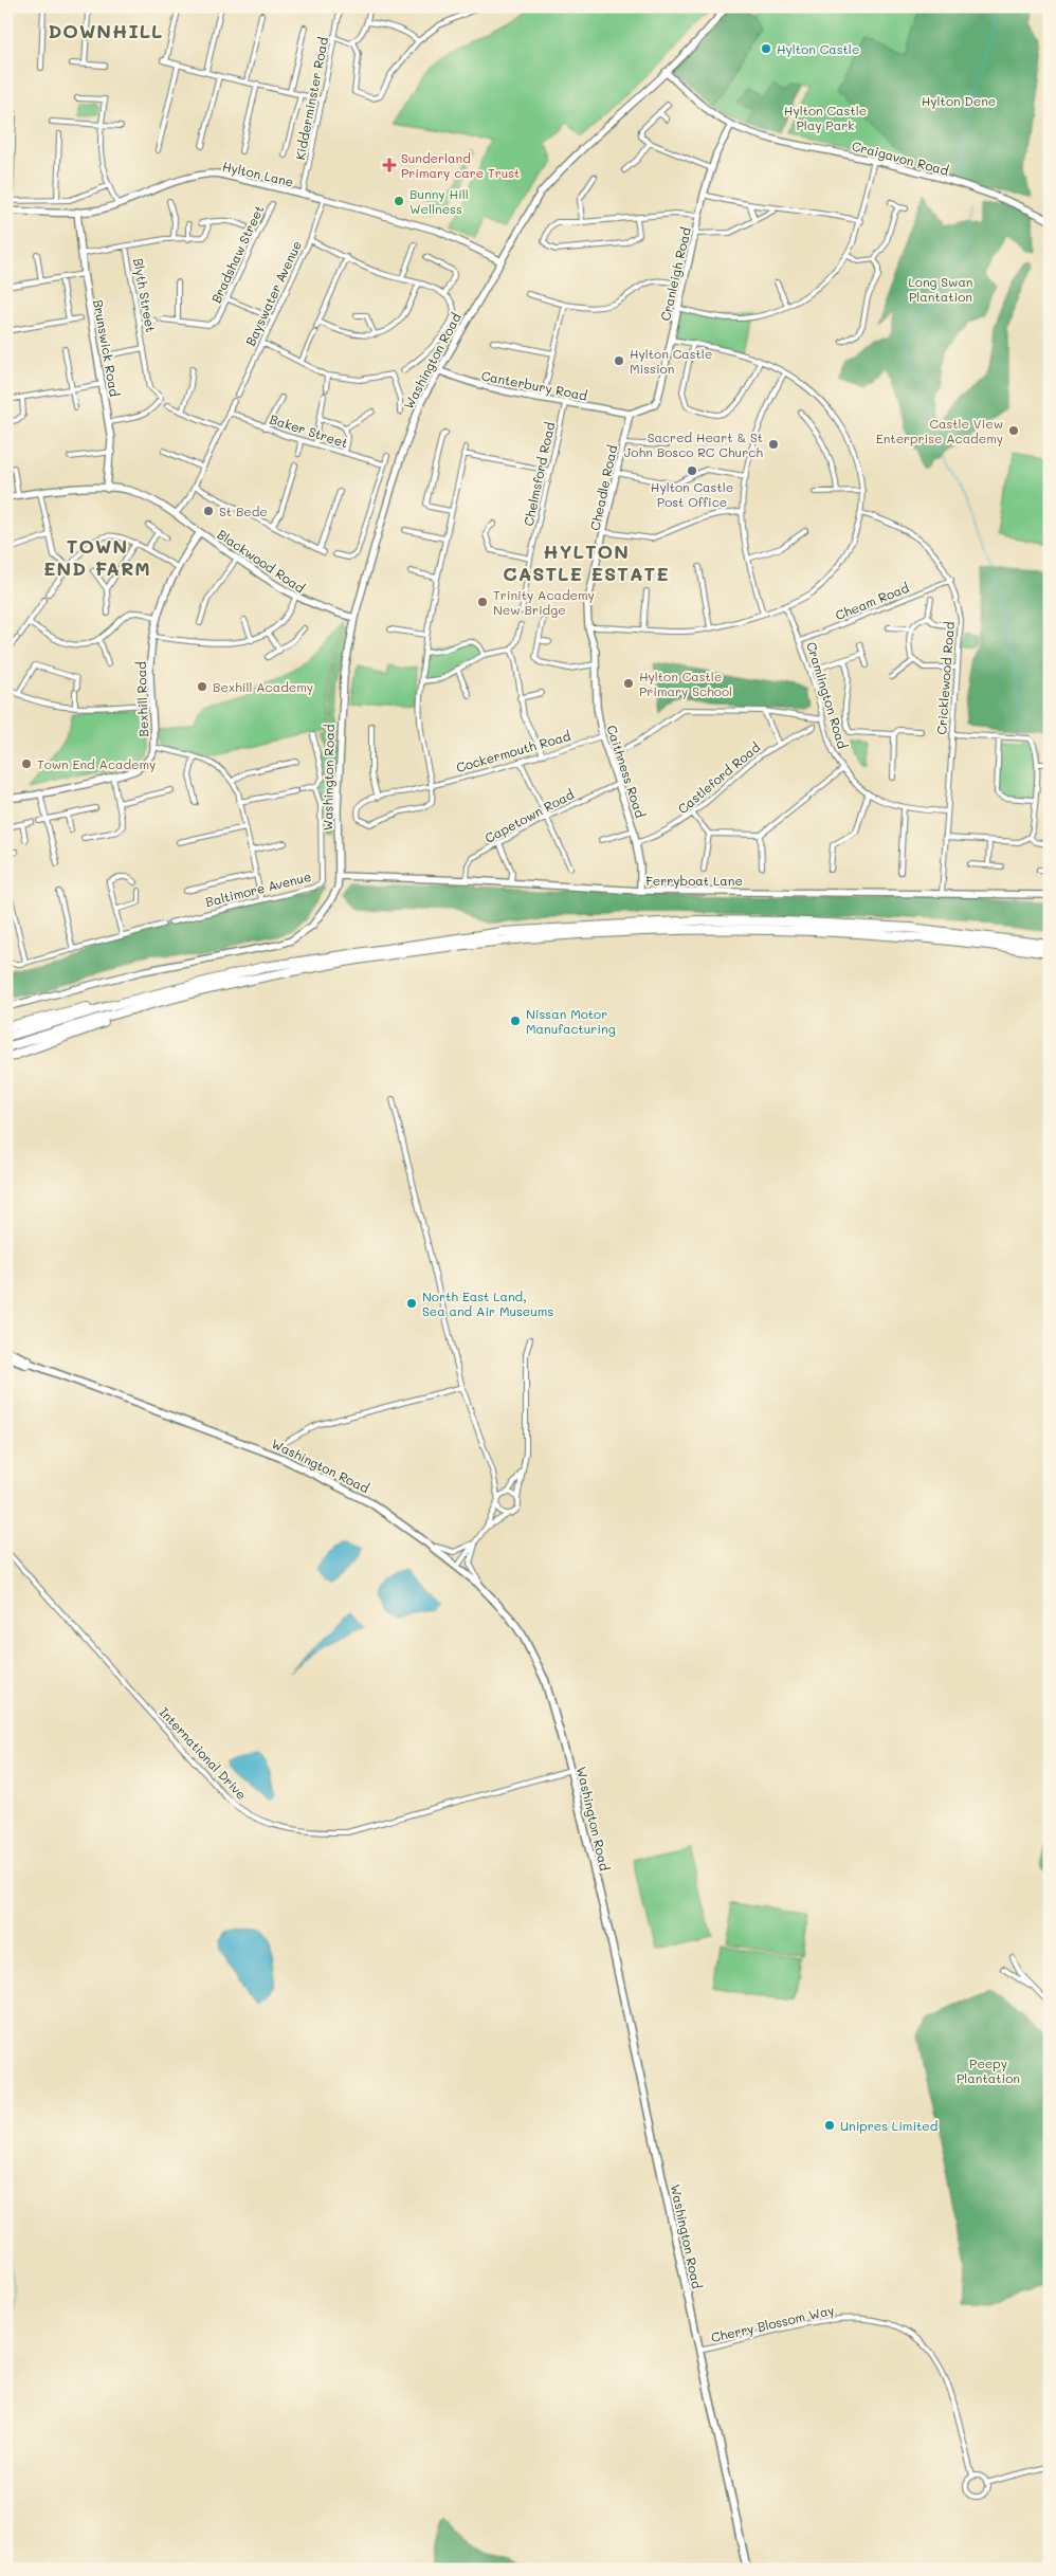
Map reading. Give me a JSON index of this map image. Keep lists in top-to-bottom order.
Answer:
{
  "streets": {
    "main road": ["Washington Road"],
    "street": [
      "Kidderminster Road",
      "Craigavon Road",
      "Hylton Lane",
      "Bradshaw Street",
      "Cranleigh Road",
      "Bayswater Avenue",
      "Blyth Street",
      "Brunswick Road",
      "Canterbury Road",
      "Baker Street",
      "Chelmsford Road",
      "Cheadle Road",
      "Blackwood Road",
      "Cheam Road",
      "Cricklewood Road",
      "Cramlington Road",
      "Bexhill Road",
      "Cockermouth Road",
      "Caithness Road",
      "Castleford Road",
      "Capetown Road",
      "Ferryboat Lane",
      "Baltimore Avenue",
      "International Drive",
      "Cherry Blossom Way"
    ]
  },
  "crossings": [
    ["Kidderminster Road", "Hylton Lane"],
    ["Craigavon Road", "Cranleigh Road"],
    ["Craigavon Road", "Washington Road"],
    ["Hylton Lane", "Bayswater Avenue"],
    ["Hylton Lane", "Brunswick Road"],
    ["Hylton Lane", "Washington Road"],
    ["Cranleigh Road", "Canterbury Road"],
    ["Cranleigh Road", "Cheadle Road"],
    ["Blyth Street", "Brunswick Road"],
    ["Brunswick Road", "Blackwood Road"],
    ["Washington Road", "Canterbury Road"],
    ["Washington Road", "Blackwood Road"],
    ["Washington Road", "Ferryboat Lane"],
    ["Washington Road", "International Drive"],
    ["Washington Road", "Cherry Blossom Way"],
    ["Canterbury Road", "Chelmsford Road"],
    ["Canterbury Road", "Cheadle Road"],
    ["Cheadle Road", "Caithness Road"],
    ["Blackwood Road", "Bexhill Road"],
    ["Cheam Road", "Cricklewood Road"],
    ["Cheam Road", "Cramlington Road"],
    ["Cricklewood Road", "Cramlington Road"],
    ["Cricklewood Road", "Ferryboat Lane"],
    ["Cockermouth Road", "Caithness Road"],
    ["Caithness Road", "Castleford Road"],
    ["Caithness Road", "Capetown Road"],
    ["Caithness Road", "Ferryboat Lane"],
    ["Capetown Road", "Ferryboat Lane"]
  ],
  "districts": ["DOWNHILL", "TOWN END FARM", "HYLTON CASTLE ESTATE"],
  "parks": [
    "Hylton Dene",
    "Hylton Castle Play Park",
    "Long Swan Plantation",
    "Peepy Plantation"
  ],
  "places": {
    "other": [
      "Hylton Castle",
      "Bunny Hill Wellness",
      "Hylton Castle Mission",
      "Castle View Enterprise Academy",
      "Sacred Heart & St John Bosco RC Church",
      "Hylton Castle Post Office",
      "St Bede",
      "Trinity Academy New Bridge",
      "Hylton Castle Primary School",
      "Bexhill Academy",
      "Town End Academy",
      "Nissan Motor Manufacturing",
      "North East Land, Sea and Air Museums",
      "Unipres Limited"
    ],
    "health": ["Sunderland Primary care Trust"]
  }
}
